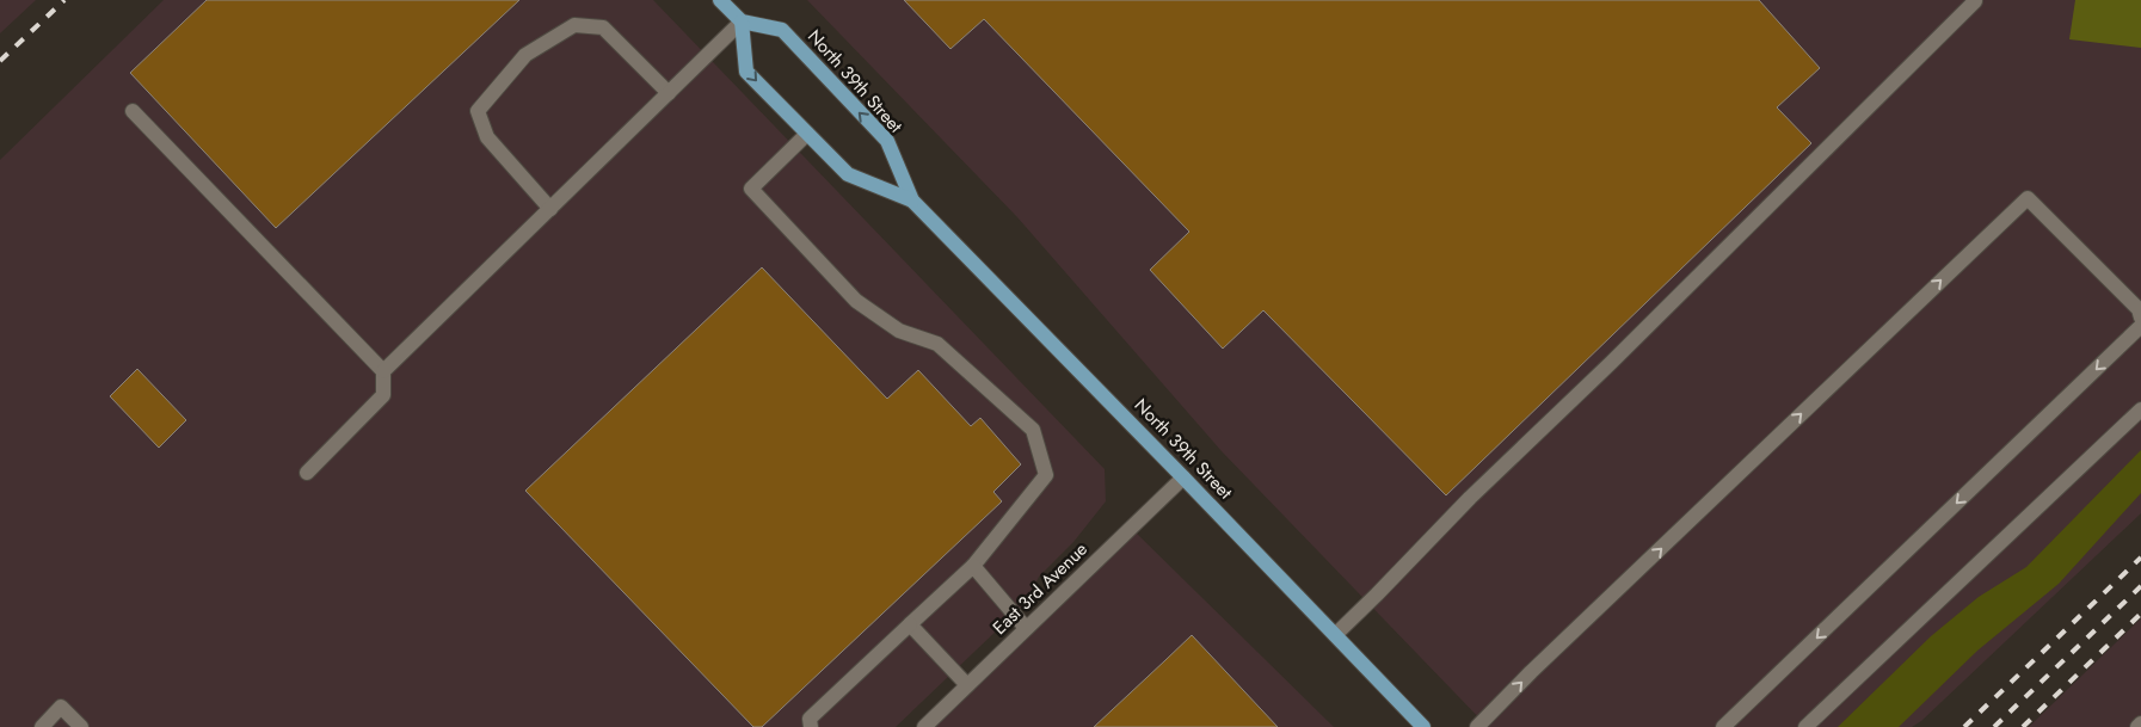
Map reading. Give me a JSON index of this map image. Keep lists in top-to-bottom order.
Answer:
{
  "streets": {
    "main road": ["North 39th Street"],
    "street": ["East 3rd Avenue"]
  },
  "crossings": [
    ["North 39th Street", "East 3rd Avenue"]
  ]
}
